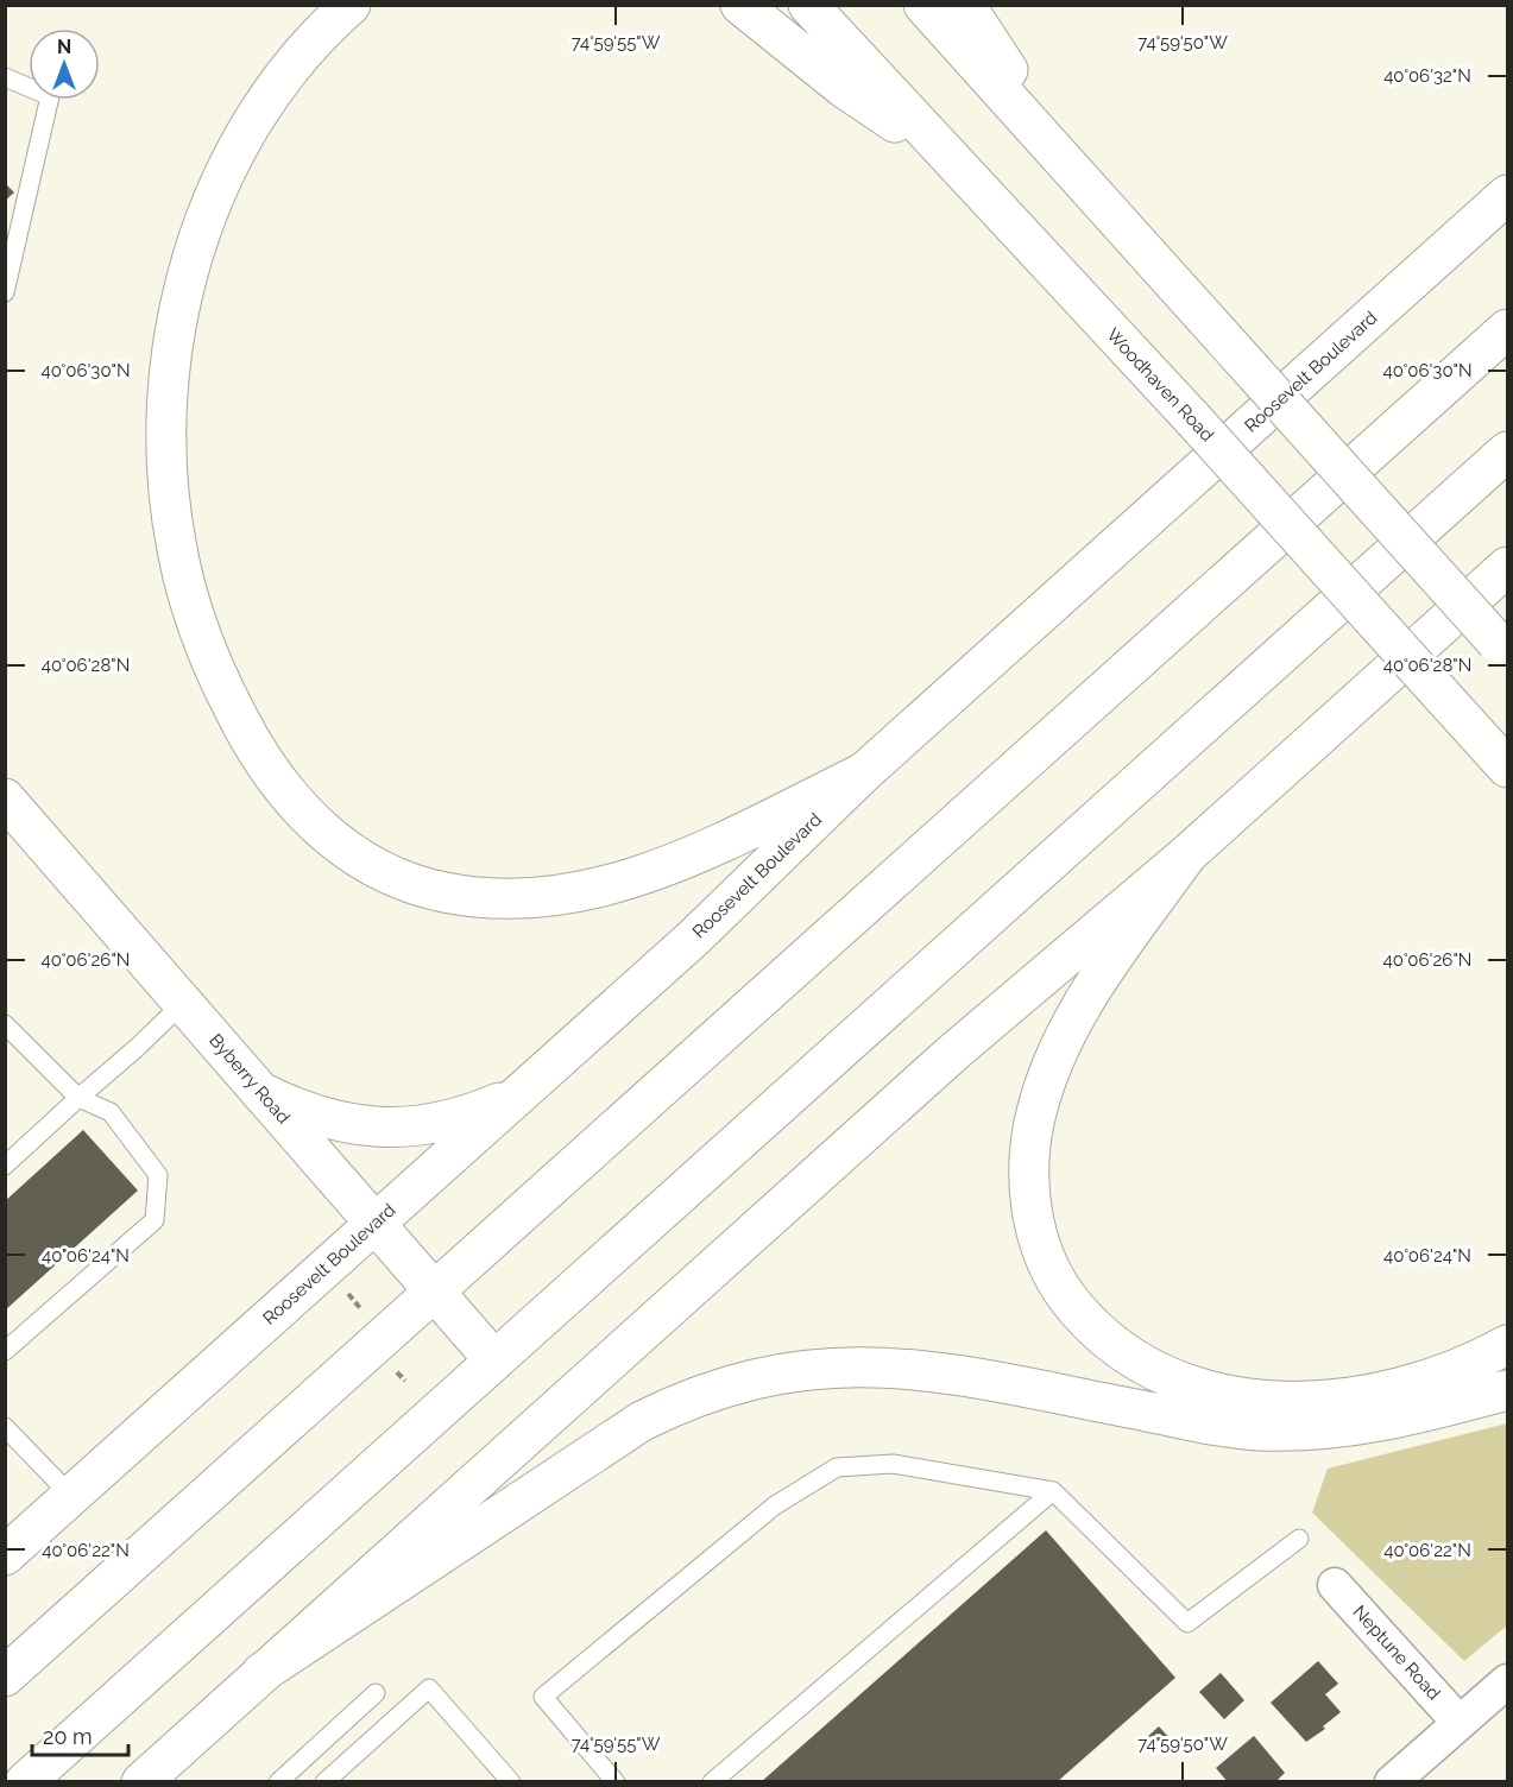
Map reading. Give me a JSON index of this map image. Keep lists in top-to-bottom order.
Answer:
{
  "streets": {
    "main road": ["Roosevelt Boulevard", "Woodhaven Road", "Byberry Road"],
    "street": ["Neptune Road"]
  },
  "crossings": [
    ["Roosevelt Boulevard", "Byberry Road"]
  ],
  "scale_bar": "20 m",
  "north": "top",
  "coordinates": [
    "74°59'55\"W",
    "74°59'50\"W",
    "40°06'32\"N",
    "40°06'30\"N",
    "40°06'28\"N",
    "40°06'26\"N",
    "40°06'24\"N",
    "40°06'22\"N"
  ]
}
